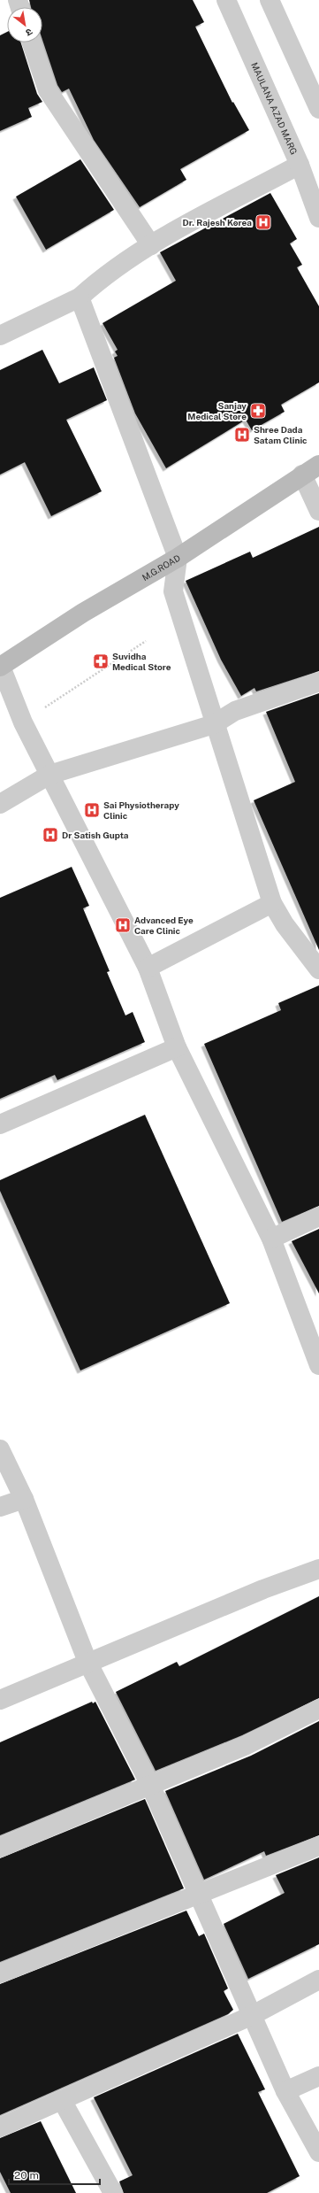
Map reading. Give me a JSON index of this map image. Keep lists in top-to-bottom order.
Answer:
{
  "streets": {
    "main road": ["M.G.ROAD"],
    "street": ["MAULANA AZAD MARG"]
  },
  "places": {
    "hospital": [
      "Dr. Rajesh Korea",
      "Shree Dada Satam Clinic",
      "Sai Physiotherapy Clinic",
      "Dr Satish Gupta",
      "Advanced Eye Care Clinic"
    ],
    "pharmacy": ["Sanjay Medical Store", "Suvidha Medical Store"]
  },
  "scale_bar": "20 m",
  "north": "bottom right"
}
